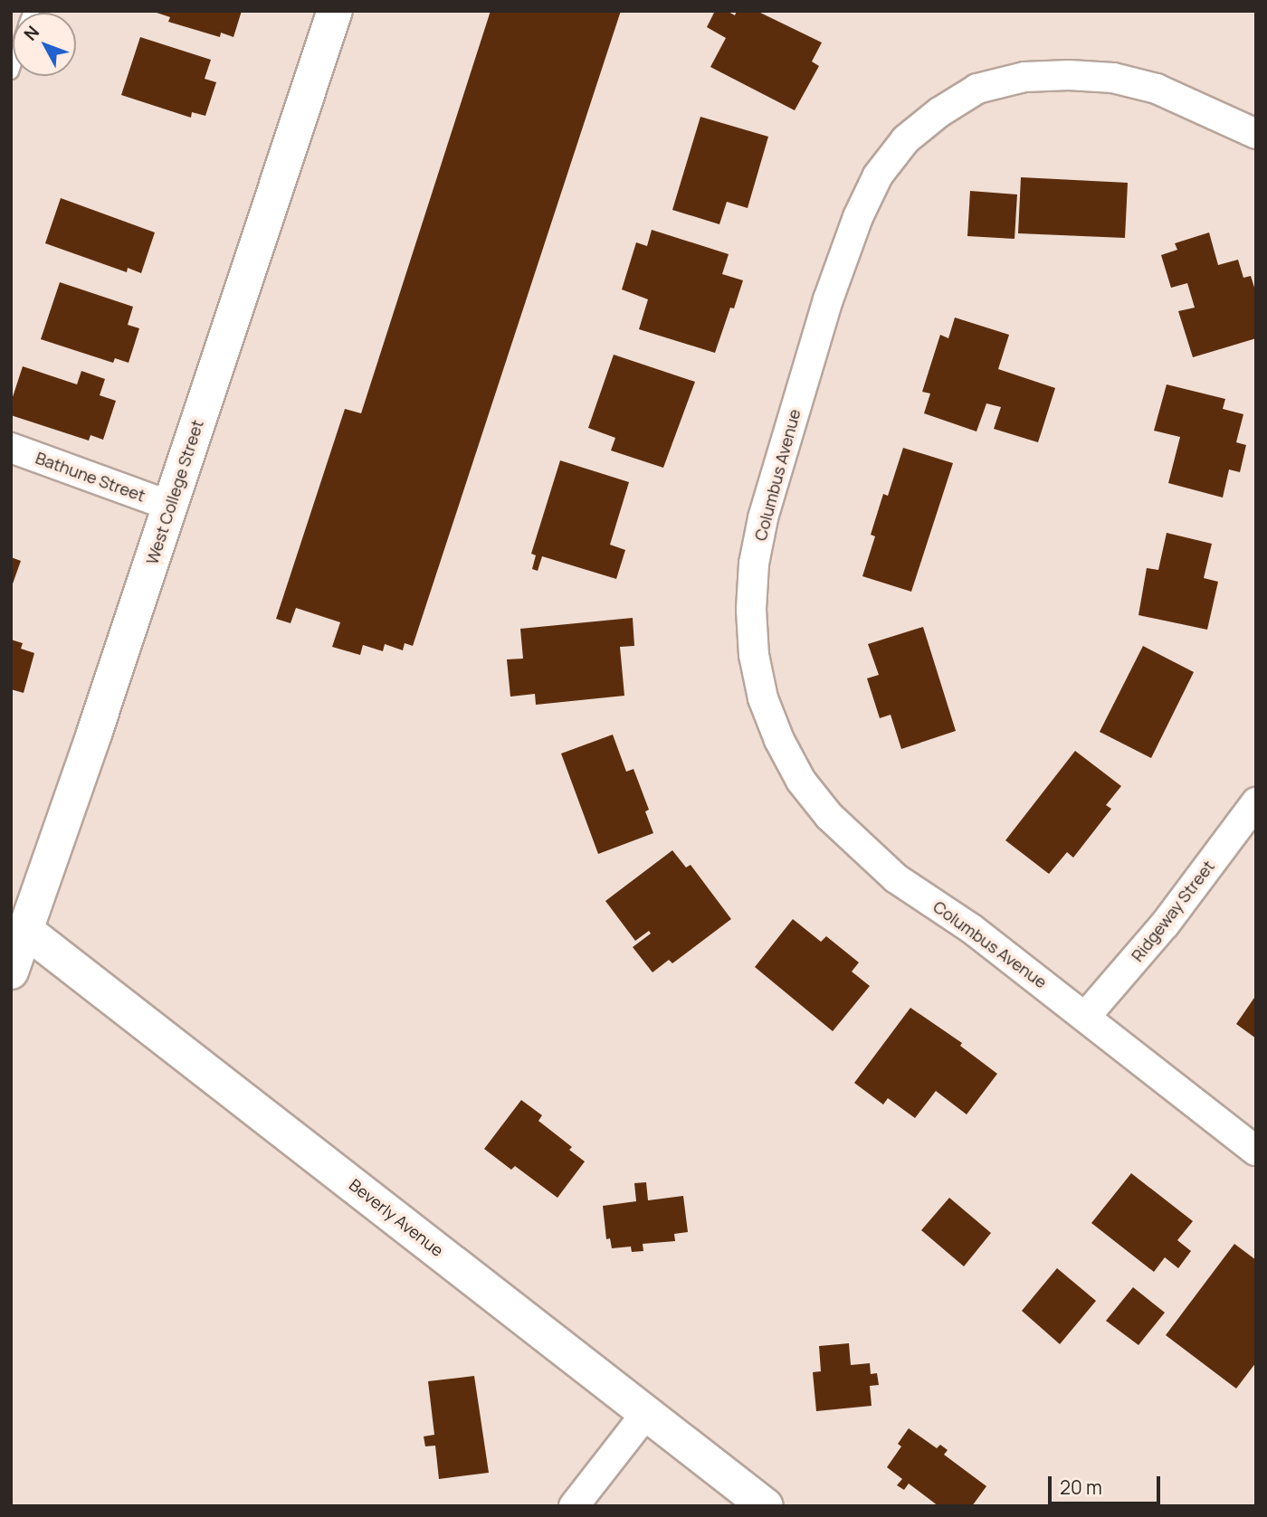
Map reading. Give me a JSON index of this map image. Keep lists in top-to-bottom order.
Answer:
{
  "streets": {
    "street": [
      "Columbus Avenue",
      "Bathune Street",
      "West College Street",
      "Ridgeway Street",
      "Beverly Avenue"
    ]
  },
  "crossings": [
    ["Columbus Avenue", "Ridgeway Street"],
    ["Bathune Street", "West College Street"],
    ["West College Street", "Beverly Avenue"]
  ],
  "scale_bar": "20 m",
  "north": "top left"
}
